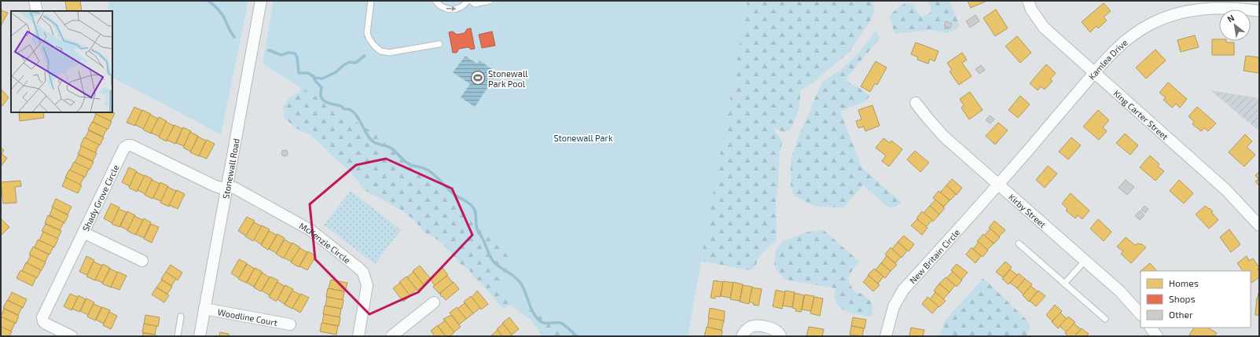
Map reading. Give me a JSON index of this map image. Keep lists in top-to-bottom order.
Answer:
{
  "streets": {
    "street": [
      "Kamlea Drive",
      "King Carter Street",
      "Stonewall Road",
      "Shady Grove Circle",
      "Kirby Street",
      "McKenzie Circle",
      "New Britain Circle",
      "Woodline Court"
    ]
  },
  "crossings": [
    ["Kamlea Drive", "King Carter Street"],
    ["Kamlea Drive", "Kirby Street"],
    ["Kamlea Drive", "New Britain Circle"],
    ["Stonewall Road", "Shady Grove Circle"],
    ["Stonewall Road", "McKenzie Circle"],
    ["Stonewall Road", "Woodline Court"],
    ["Shady Grove Circle", "McKenzie Circle"],
    ["Kirby Street", "New Britain Circle"]
  ],
  "parks": ["Stonewall Park"],
  "places": {
    "sports": ["Stonewall Park Pool"]
  },
  "legend": ["Homes", "Shops", "Other"],
  "north": "top left"
}
